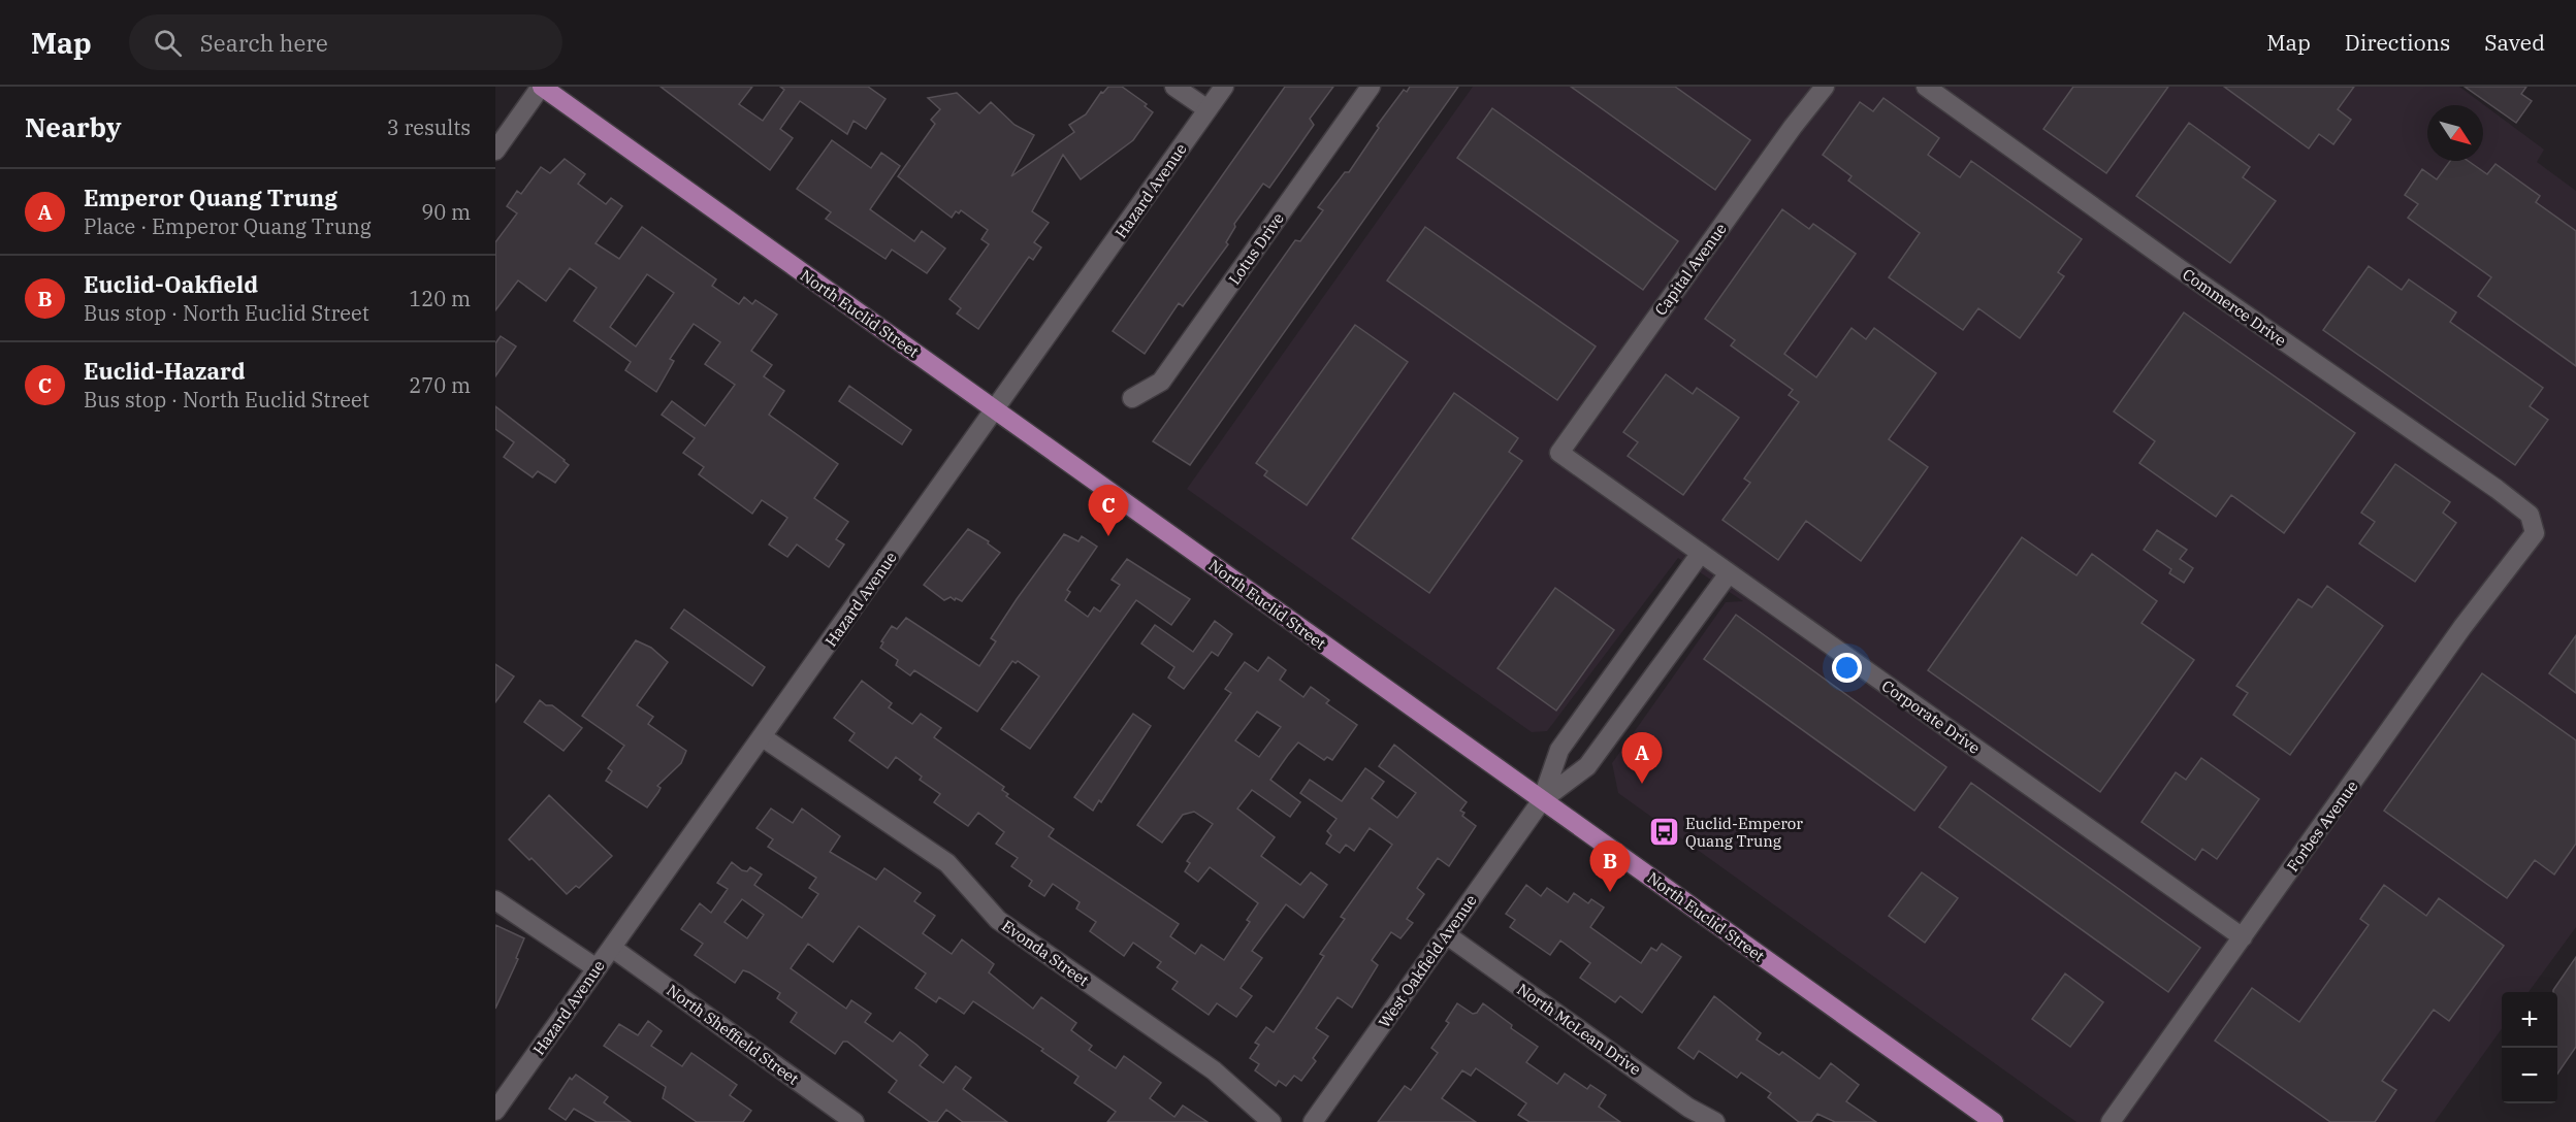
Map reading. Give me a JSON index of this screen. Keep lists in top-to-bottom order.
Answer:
{
  "streets": {
    "main road": ["North Euclid Street"],
    "street": [
      "Hazard Avenue",
      "Lotus Drive",
      "Capital Avenue",
      "Commerce Drive",
      "Corporate Drive",
      "Forbes Avenue",
      "Evonda Street",
      "West Oakfield Avenue",
      "North McLean Drive",
      "North Sheffield Street"
    ]
  },
  "crossings": [
    ["Hazard Avenue", "North Euclid Street"],
    ["Hazard Avenue", "Evonda Street"],
    ["Hazard Avenue", "North Sheffield Street"],
    ["Capital Avenue", "Corporate Drive"],
    ["Commerce Drive", "Forbes Avenue"],
    ["North Euclid Street", "West Oakfield Avenue"],
    ["Corporate Drive", "Forbes Avenue"],
    ["West Oakfield Avenue", "North McLean Drive"]
  ],
  "places": {
    "bus stop": ["Euclid-Emperor Quang Trung"]
  },
  "north": "bottom right",
  "page": {
    "header": "Map",
    "search": "Search here",
    "nav": ["Map", "Directions", "Saved"],
    "heading": ["Nearby", "3 results"],
    "list": [
      {
        "mark": "A",
        "name": "Emperor Quang Trung",
        "note": "Place · Emperor Quang Trung",
        "value": "90 m"
      },
      {
        "mark": "B",
        "name": "Euclid-Oakfield",
        "note": "Bus stop · North Euclid Street",
        "value": "120 m"
      },
      {
        "mark": "C",
        "name": "Euclid-Hazard",
        "note": "Bus stop · North Euclid Street",
        "value": "270 m"
      }
    ],
    "pins": ["C", "A", "B"],
    "map_buttons": ["+", "−"]
  }
}
